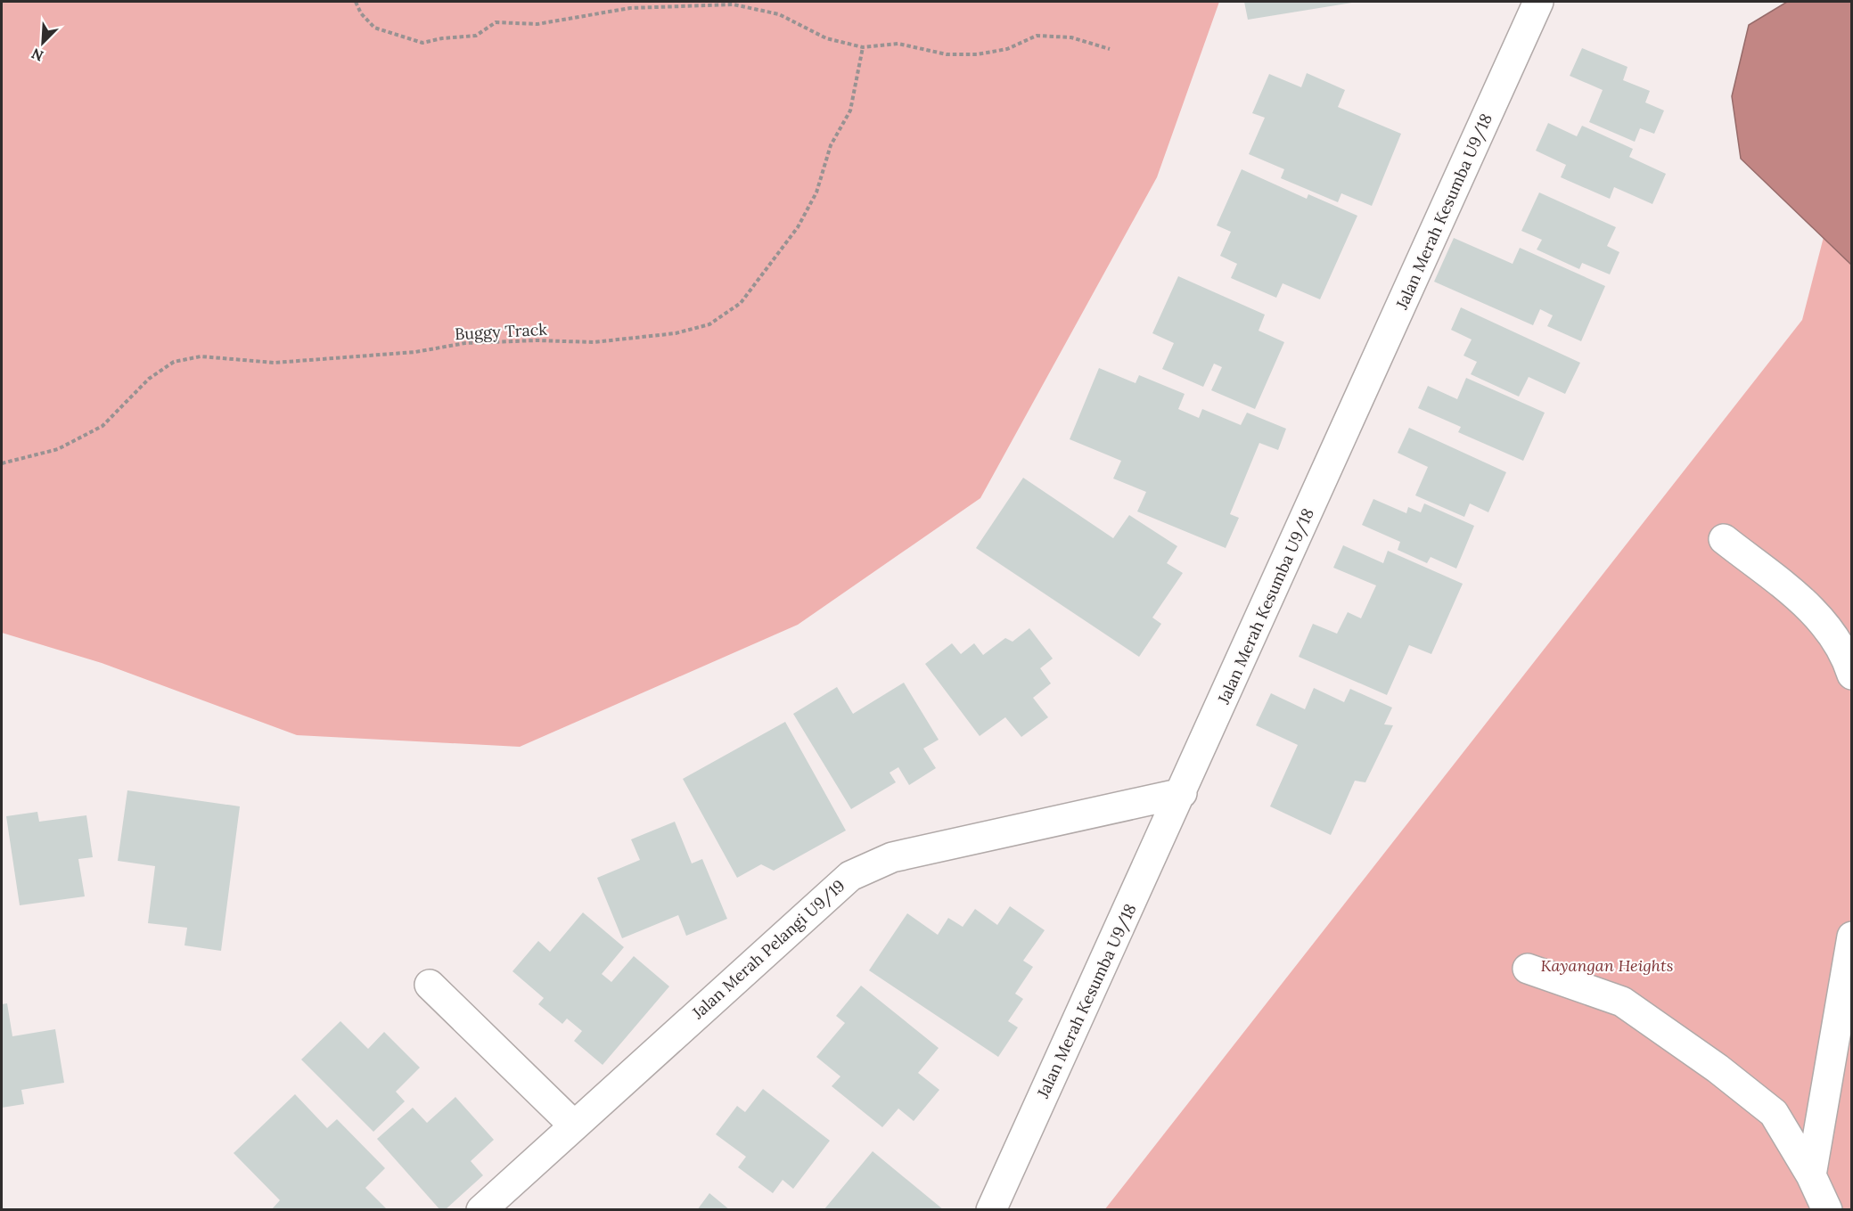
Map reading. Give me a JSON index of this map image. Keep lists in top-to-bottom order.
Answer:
{
  "streets": {
    "street": ["Jalan Merah Kesumba U9/18", "Jalan Merah Pelangi U9/19"],
    "path": ["Buggy Track"]
  },
  "crossings": [
    ["Jalan Merah Kesumba U9/18", "Jalan Merah Pelangi U9/19"]
  ],
  "parks": ["Kayangan Heights"],
  "north": "bottom left"
}
